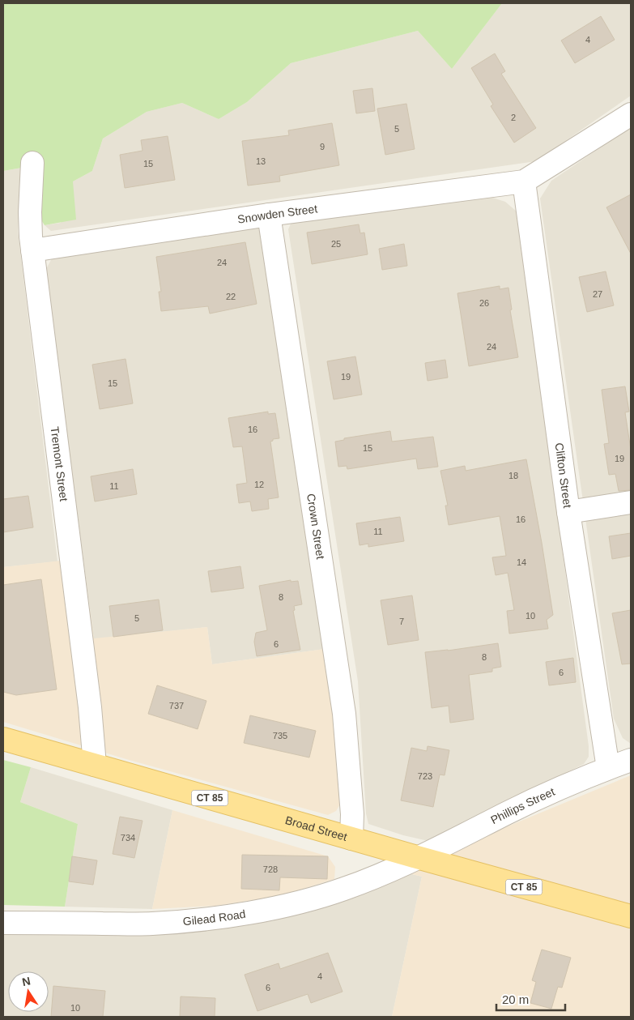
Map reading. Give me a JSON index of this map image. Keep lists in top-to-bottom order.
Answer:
{
  "streets": {
    "main road": ["CT 85", "Broad Street"],
    "street": [
      "Snowden Street",
      "Tremont Street",
      "Clifton Street",
      "Crown Street",
      "Phillips Street",
      "Gilead Road"
    ]
  },
  "crossings": [
    ["Snowden Street", "Tremont Street"],
    ["Snowden Street", "Clifton Street"],
    ["Snowden Street", "Crown Street"],
    ["Tremont Street", "Broad Street"],
    ["Clifton Street", "Phillips Street"],
    ["Crown Street", "Broad Street"],
    ["Phillips Street", "Broad Street"],
    ["Phillips Street", "Gilead Road"],
    ["Broad Street", "Gilead Road"]
  ],
  "house_numbers": [
    "4",
    "2",
    "5",
    "9",
    "13",
    "15",
    "25",
    "24",
    "27",
    "22",
    "26",
    "24",
    "19",
    "15",
    "16",
    "15",
    "19",
    "18",
    "12",
    "11",
    "16",
    "11",
    "14",
    "8",
    "10",
    "5",
    "7",
    "6",
    "8",
    "6",
    "737",
    "735",
    "723",
    "734",
    "728",
    "4",
    "6",
    "10"
  ],
  "scale_bar": "20 m",
  "north": "top"
}
